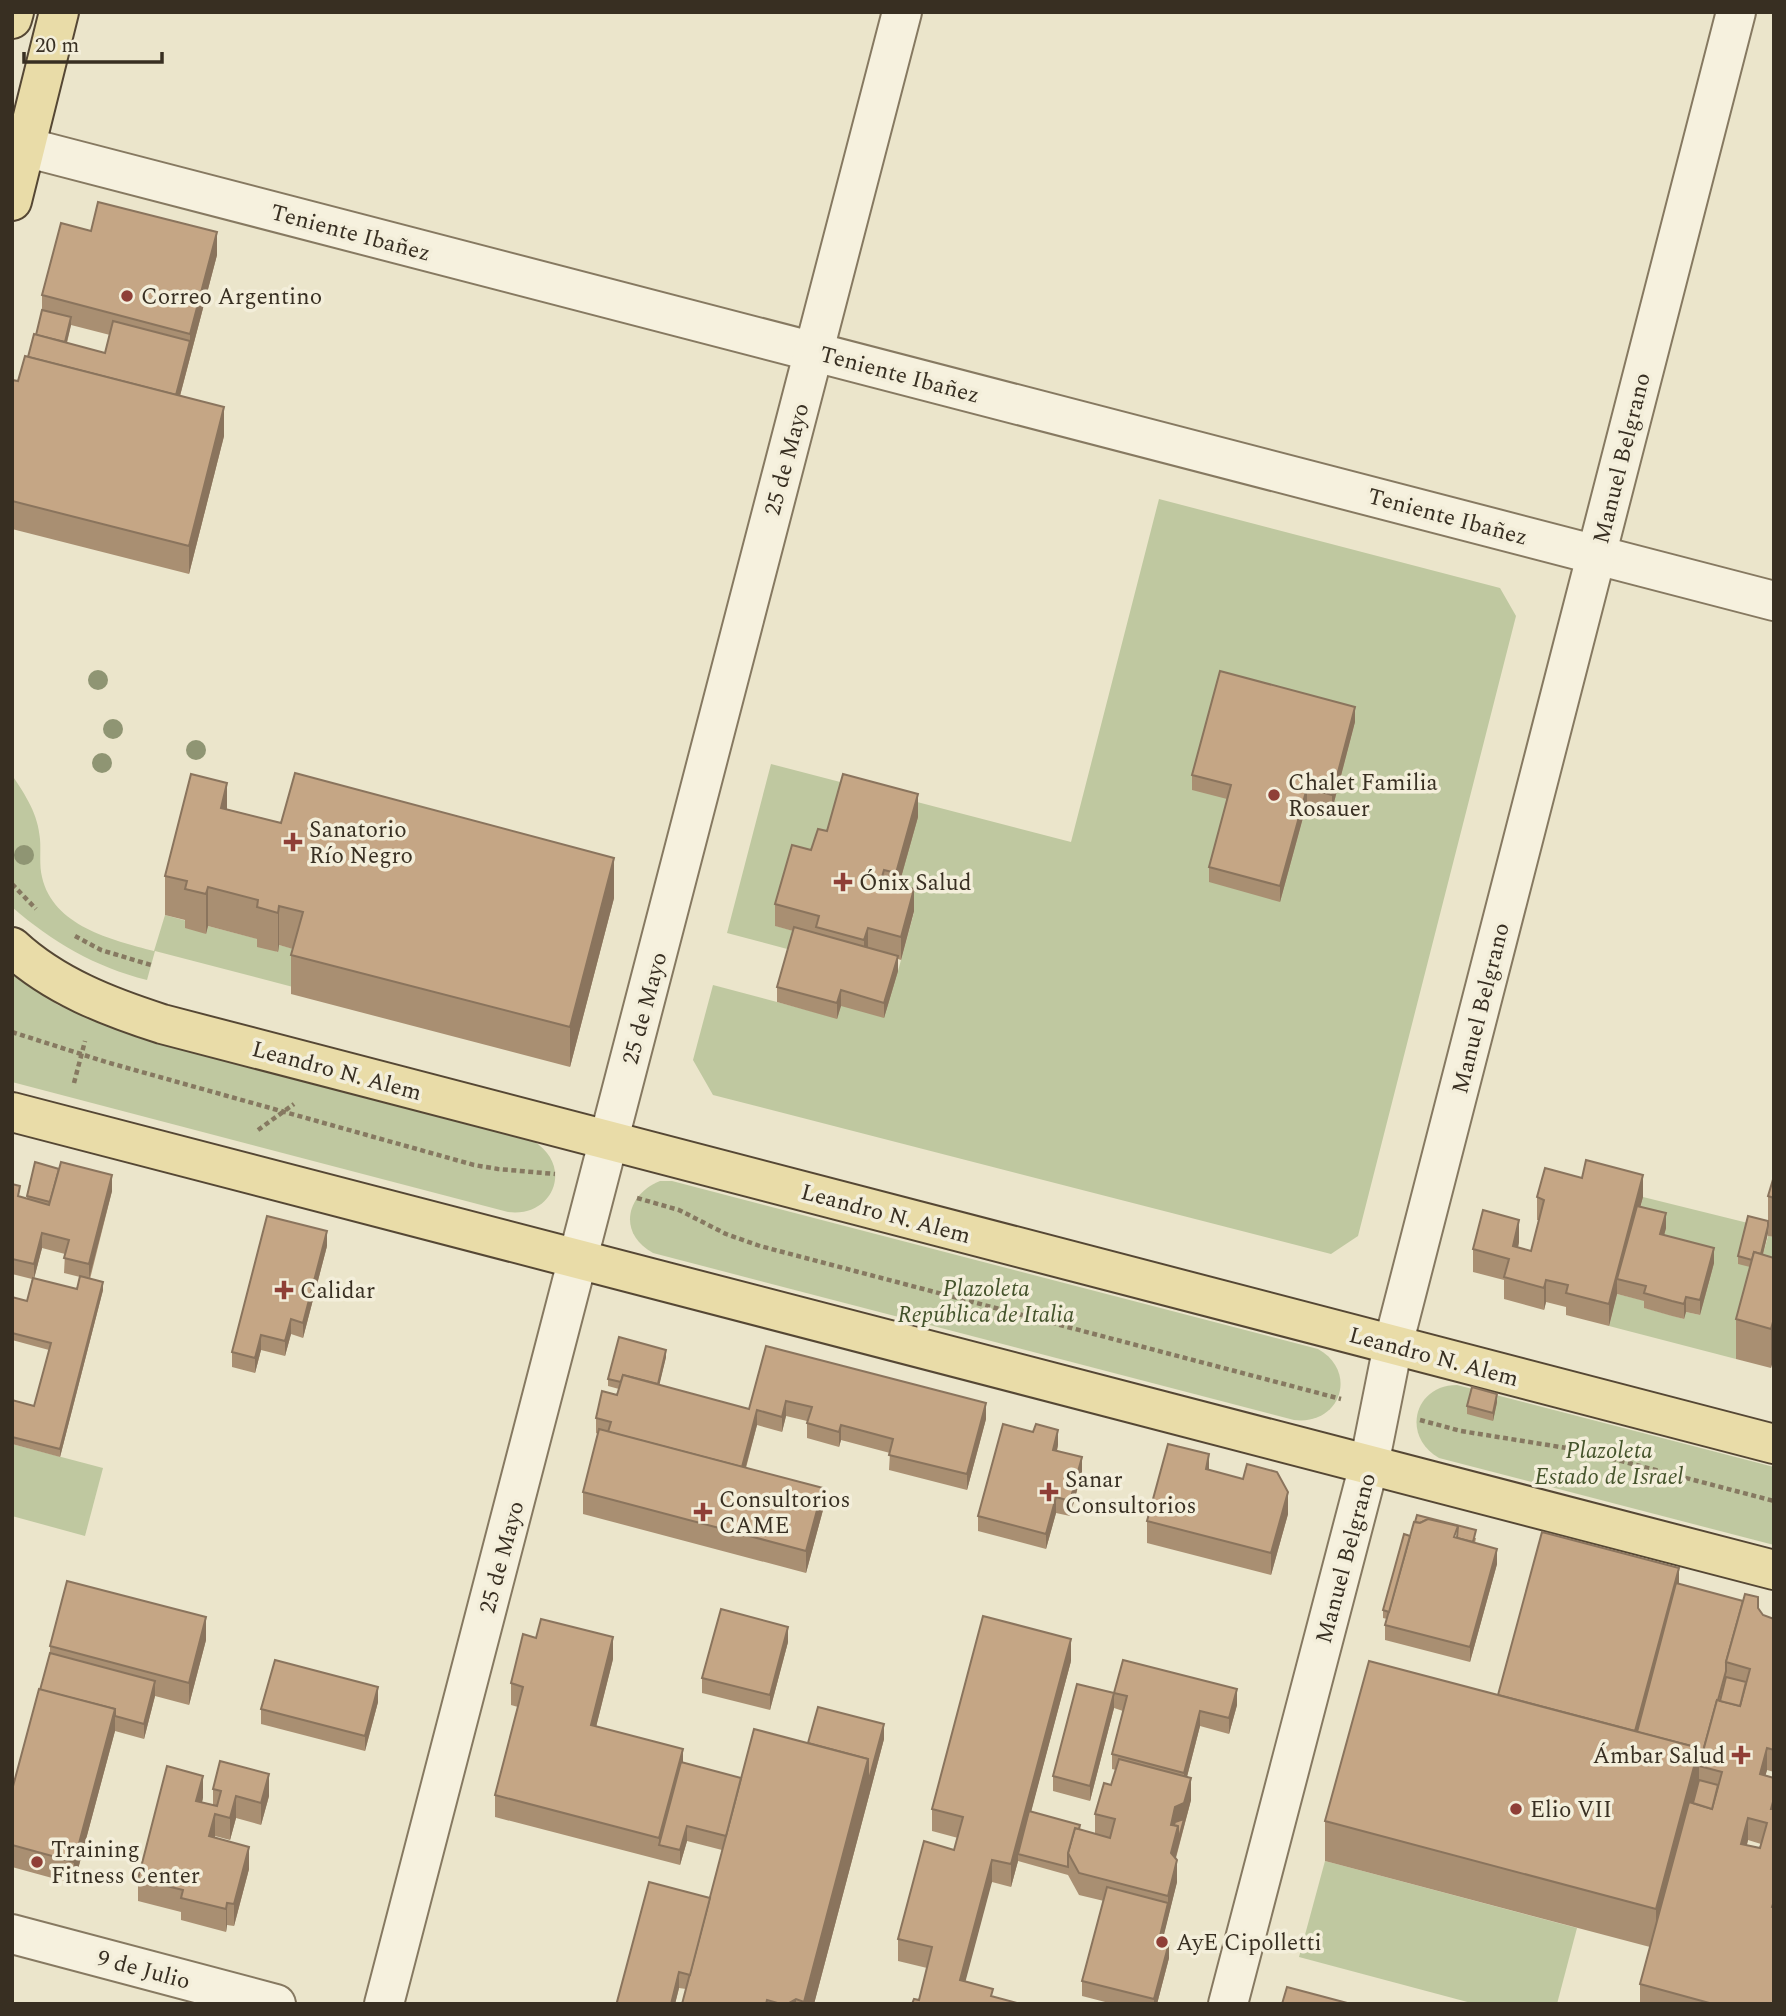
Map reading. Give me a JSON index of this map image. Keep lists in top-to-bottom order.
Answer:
{
  "streets": {
    "main road": ["Leandro N. Alem"],
    "street": [
      "Teniente Ibañez",
      "Manuel Belgrano",
      "25 de Mayo",
      "9 de Julio"
    ]
  },
  "crossings": [
    ["Teniente Ibañez", "Manuel Belgrano"],
    ["Teniente Ibañez", "25 de Mayo"],
    ["Manuel Belgrano", "Leandro N. Alem"],
    ["25 de Mayo", "Leandro N. Alem"]
  ],
  "parks": ["Plazoleta República de Italia", "Plazoleta Estado de Israel"],
  "places": {
    "other": [
      "Correo Argentino",
      "Chalet Familia Rosauer",
      "Elio VII",
      "Training Fitness Center",
      "AyE Cipolletti"
    ],
    "health": [
      "Sanatorio Río Negro",
      "Ónix Salud",
      "Calidar",
      "Sanar Consultorios",
      "Consultorios CAME",
      "Ámbar Salud"
    ]
  },
  "scale_bar": "20 m"
}
